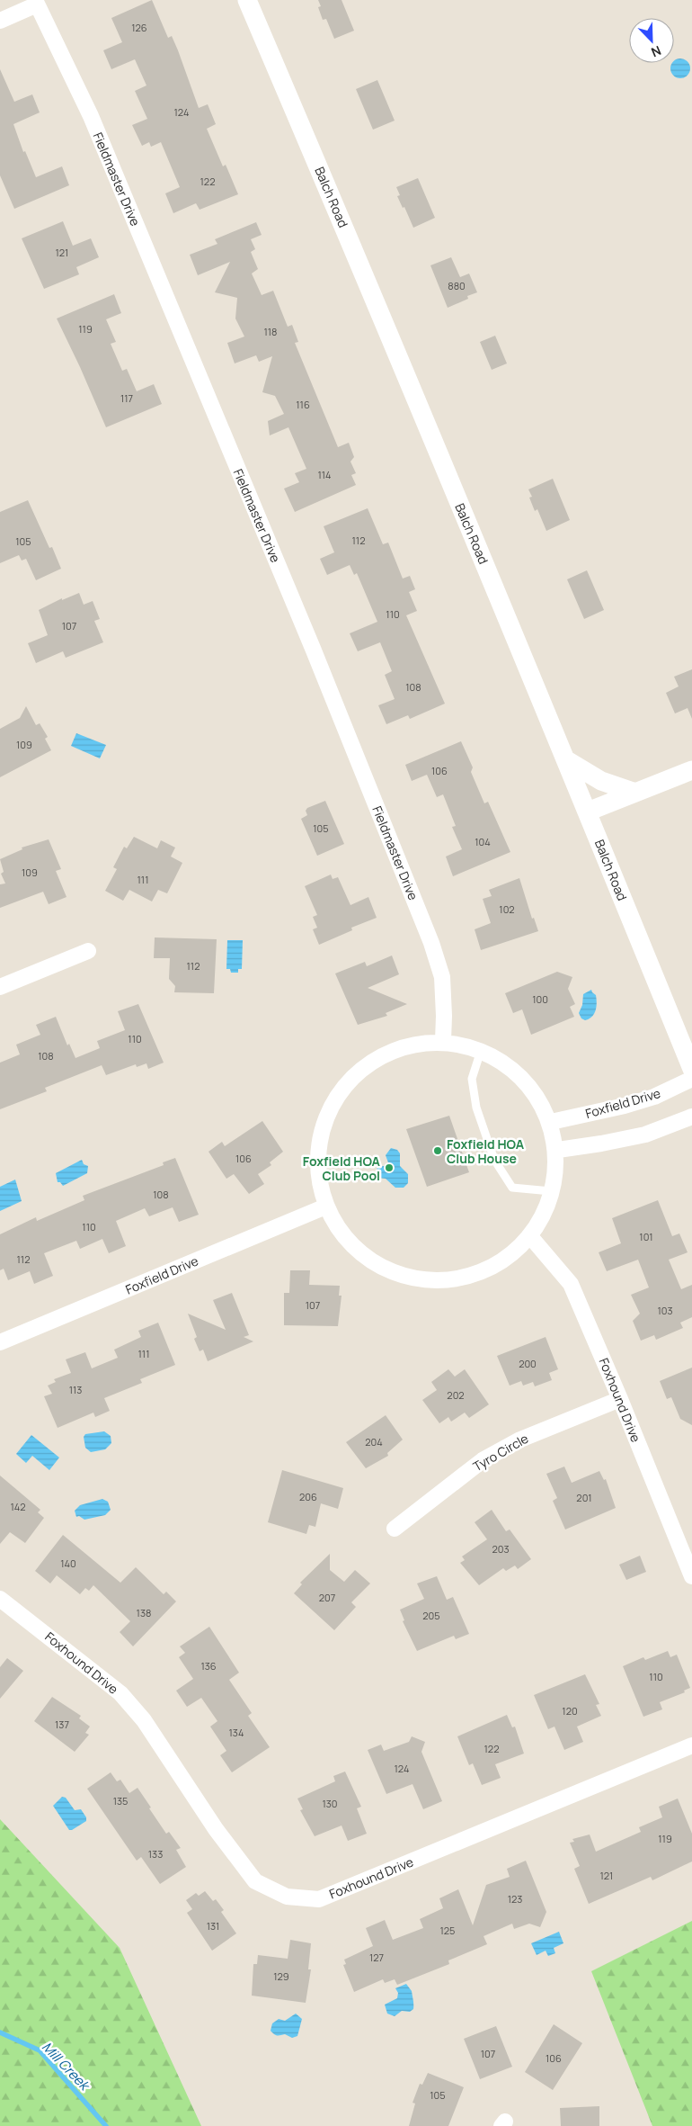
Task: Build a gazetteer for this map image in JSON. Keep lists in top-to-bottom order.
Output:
{
  "streets": {
    "street": [
      "Fieldmaster Drive",
      "Balch Road",
      "Foxfield Drive",
      "Foxhound Drive",
      "Tyro Circle"
    ]
  },
  "crossings": [
    ["Foxhound Drive", "Tyro Circle"]
  ],
  "water": ["Mill Creek"],
  "places": ["Foxfield HOA Club House", "Foxfield HOA Club Pool"],
  "house_numbers": [
    "126",
    "124",
    "122",
    "121",
    "880",
    "119",
    "118",
    "117",
    "116",
    "114",
    "112",
    "105",
    "110",
    "107",
    "108",
    "109",
    "106",
    "105",
    "104",
    "109",
    "111",
    "102",
    "112",
    "100",
    "110",
    "108",
    "106",
    "108",
    "110",
    "101",
    "112",
    "107",
    "103",
    "111",
    "200",
    "113",
    "202",
    "204",
    "206",
    "201",
    "142",
    "203",
    "140",
    "207",
    "138",
    "205",
    "136",
    "110",
    "120",
    "137",
    "134",
    "122",
    "124",
    "135",
    "130",
    "119",
    "133",
    "121",
    "123",
    "131",
    "125",
    "127",
    "129",
    "107",
    "106",
    "105"
  ],
  "north": "bottom right"
}
